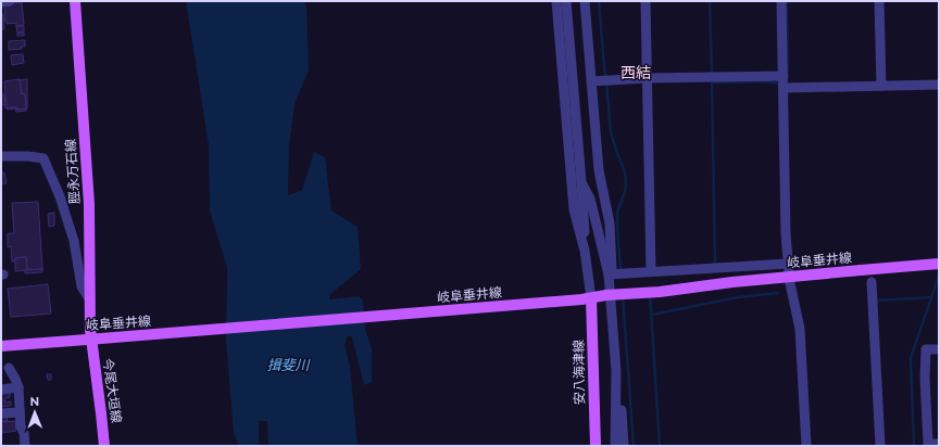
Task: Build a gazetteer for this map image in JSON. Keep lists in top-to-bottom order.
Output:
{
  "streets": {
    "main road": [
      "脛永万石線",
      "岐阜垂井線",
      "安八海津線",
      "今尾大垣線"
    ]
  },
  "crossings": [
    ["脛永万石線", "岐阜垂井線"],
    ["脛永万石線", "今尾大垣線"],
    ["岐阜垂井線", "安八海津線"],
    ["岐阜垂井線", "今尾大垣線"]
  ],
  "districts": ["西結"],
  "water": ["揖斐川"],
  "north": "top"
}
